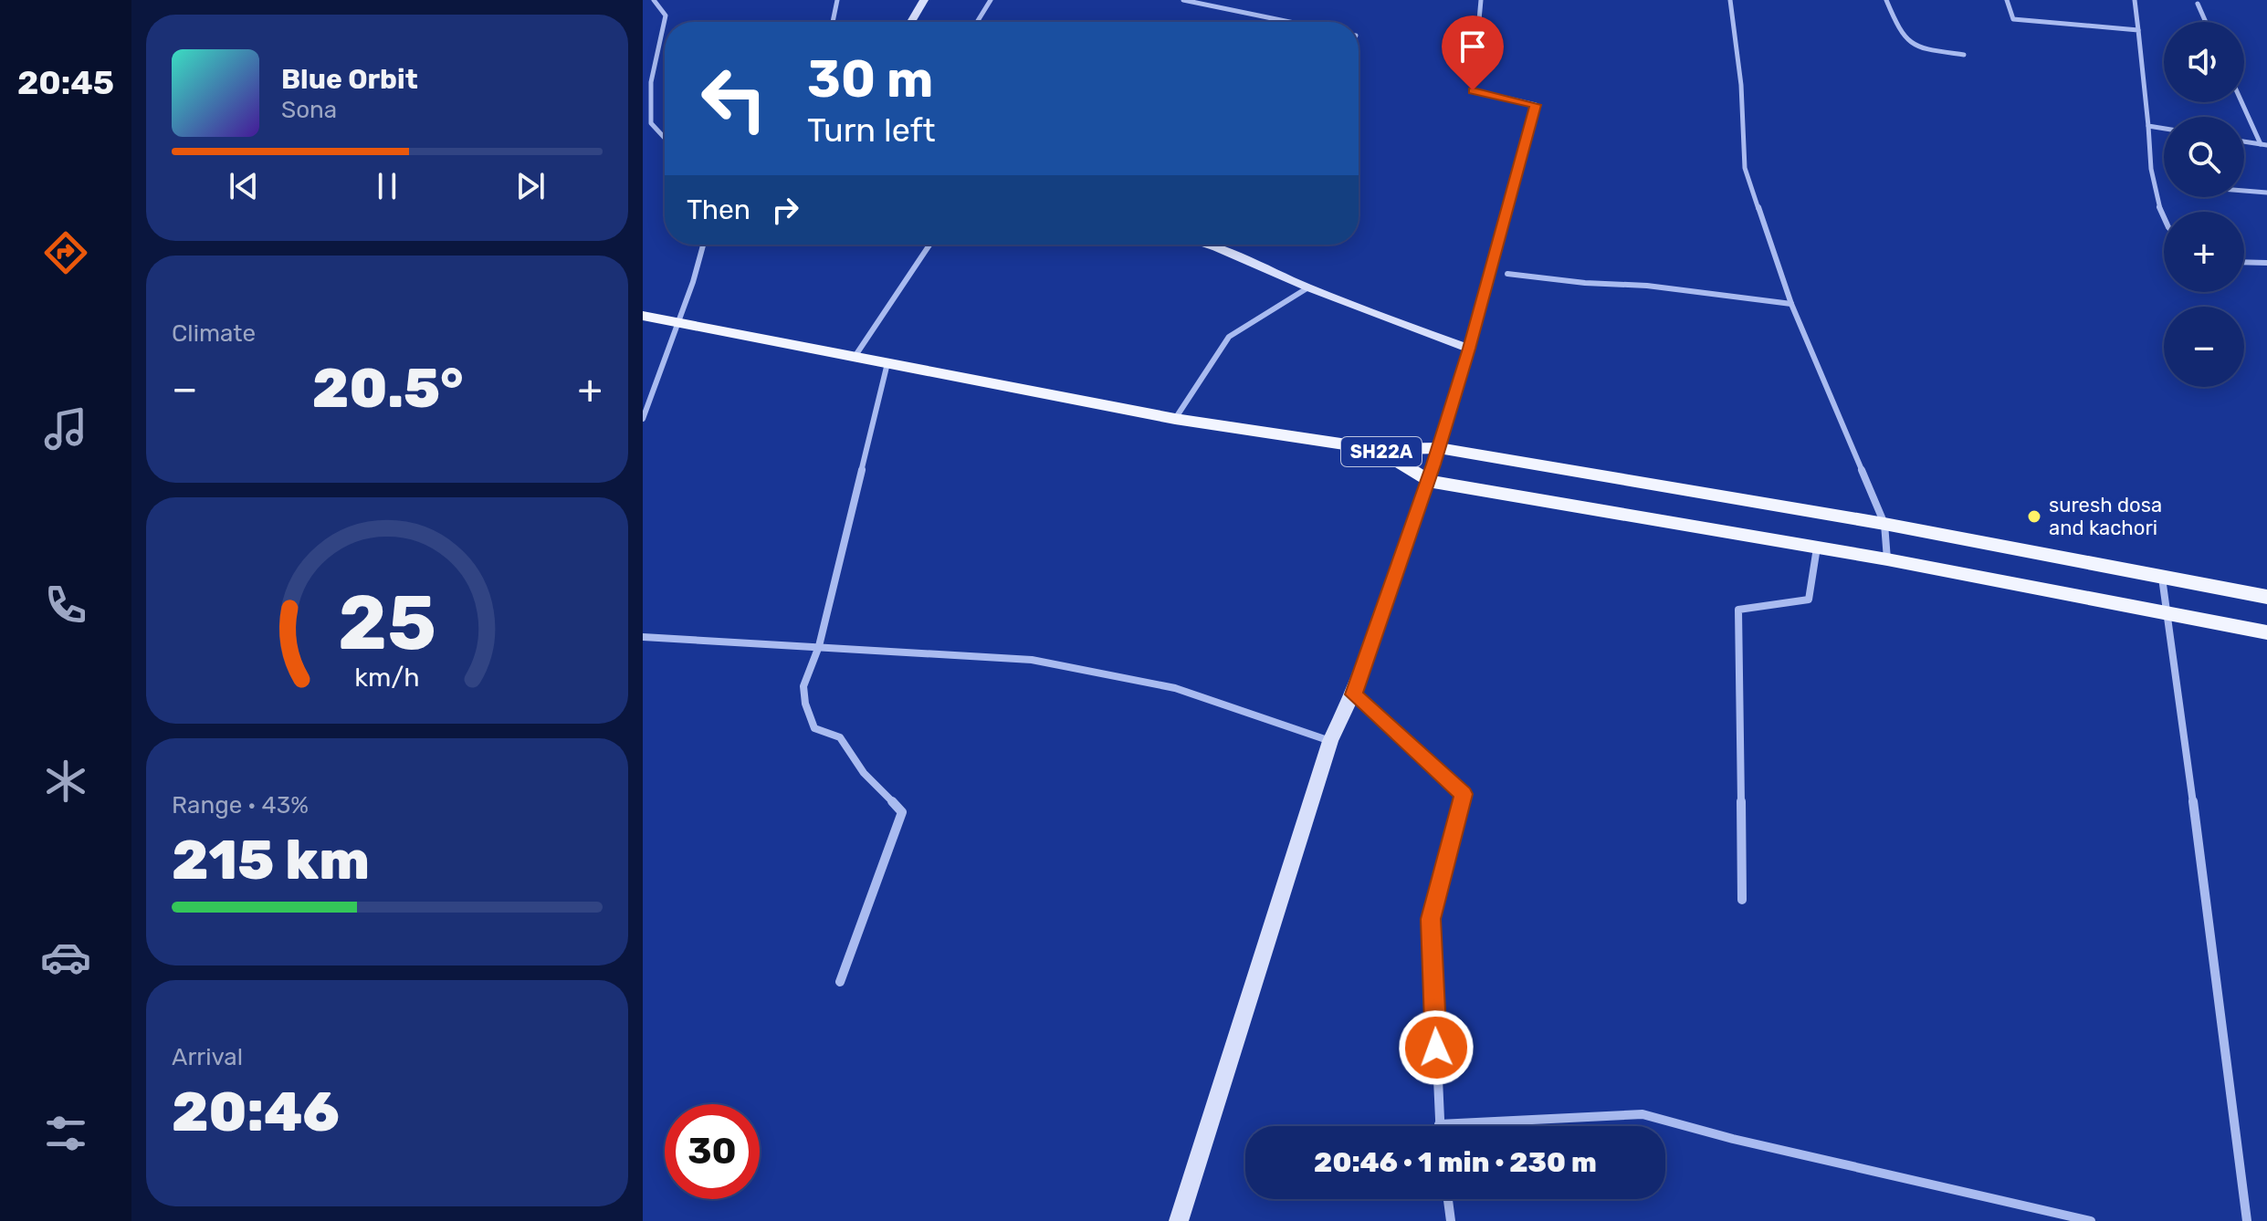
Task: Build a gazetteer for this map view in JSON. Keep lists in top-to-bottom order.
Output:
{
  "streets": {
    "main road": ["SH22A"]
  },
  "places": ["suresh dosa and kachori"],
  "page": {
    "tabs": "20:45",
    "map_buttons": ["+", "−"],
    "turn": ["30 m", "Turn left"],
    "song": ["Blue Orbit", "Sona"],
    "then": "Then",
    "tile": [
      "Climate",
      ["Range · 43%", "215 km"],
      ["Arrival", "20:46"]
    ],
    "heat": ["−", "20.5°", "+"],
    "limit": "30",
    "trip": "20:46 · 1 min · 230 m",
    "gauge": ["25", "km/h"]
  }
}
